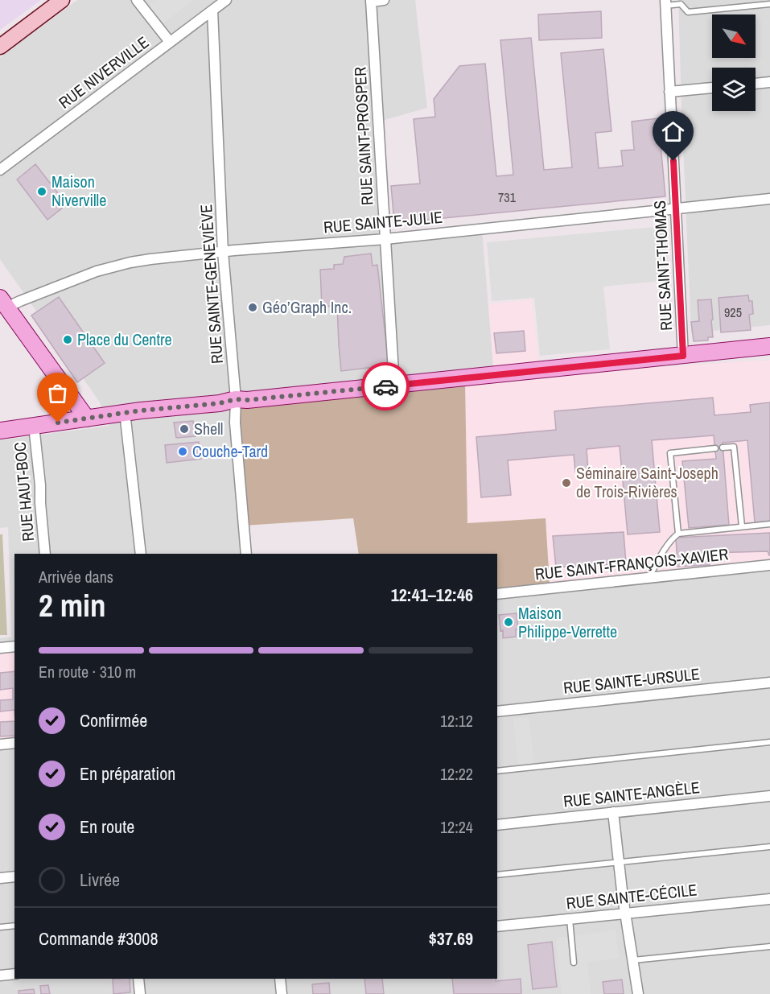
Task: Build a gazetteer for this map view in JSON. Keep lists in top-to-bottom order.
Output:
{
  "streets": {
    "street": [
      "RUE NIVERVILLE",
      "RUE SAINT-PROSPER",
      "RUE SAINTE-JULIE",
      "RUE SAINT-THOMAS",
      "RUE SAINTE-GENEVIÈVE",
      "RUE HAUT-BOC",
      "RUE SAINT-FRANÇOIS-XAVIER",
      "RUE SAINTE-URSULE",
      "RUE SAINTE-ANGÈLE",
      "RUE SAINTE-CÉCILE"
    ]
  },
  "crossings": [
    ["RUE NIVERVILLE", "RUE SAINTE-GENEVIÈVE"],
    ["RUE SAINT-PROSPER", "RUE SAINTE-JULIE"],
    ["RUE SAINTE-JULIE", "RUE SAINT-THOMAS"],
    ["RUE SAINTE-JULIE", "RUE SAINTE-GENEVIÈVE"]
  ],
  "places": [
    "Maison Niverville",
    "Géo’Graph Inc.",
    "Place du Centre",
    "Shell",
    "Couche-Tard",
    "Séminaire Saint-Joseph de Trois‑Rivières",
    "Maison Philippe-Verrette"
  ],
  "house_numbers": ["731", "925"],
  "north": "bottom right",
  "page": {
    "heading": ["2 min", "Arrivée dans", "12:41–12:46"],
    "panel": ["Commande #3008", "$37.69"],
    "bar": "En route · 310 m",
    "list": [
      ["Confirmée", "12:12"],
      ["En préparation", "12:22"],
      ["En route", "12:24"],
      "Livrée"
    ]
  }
}
